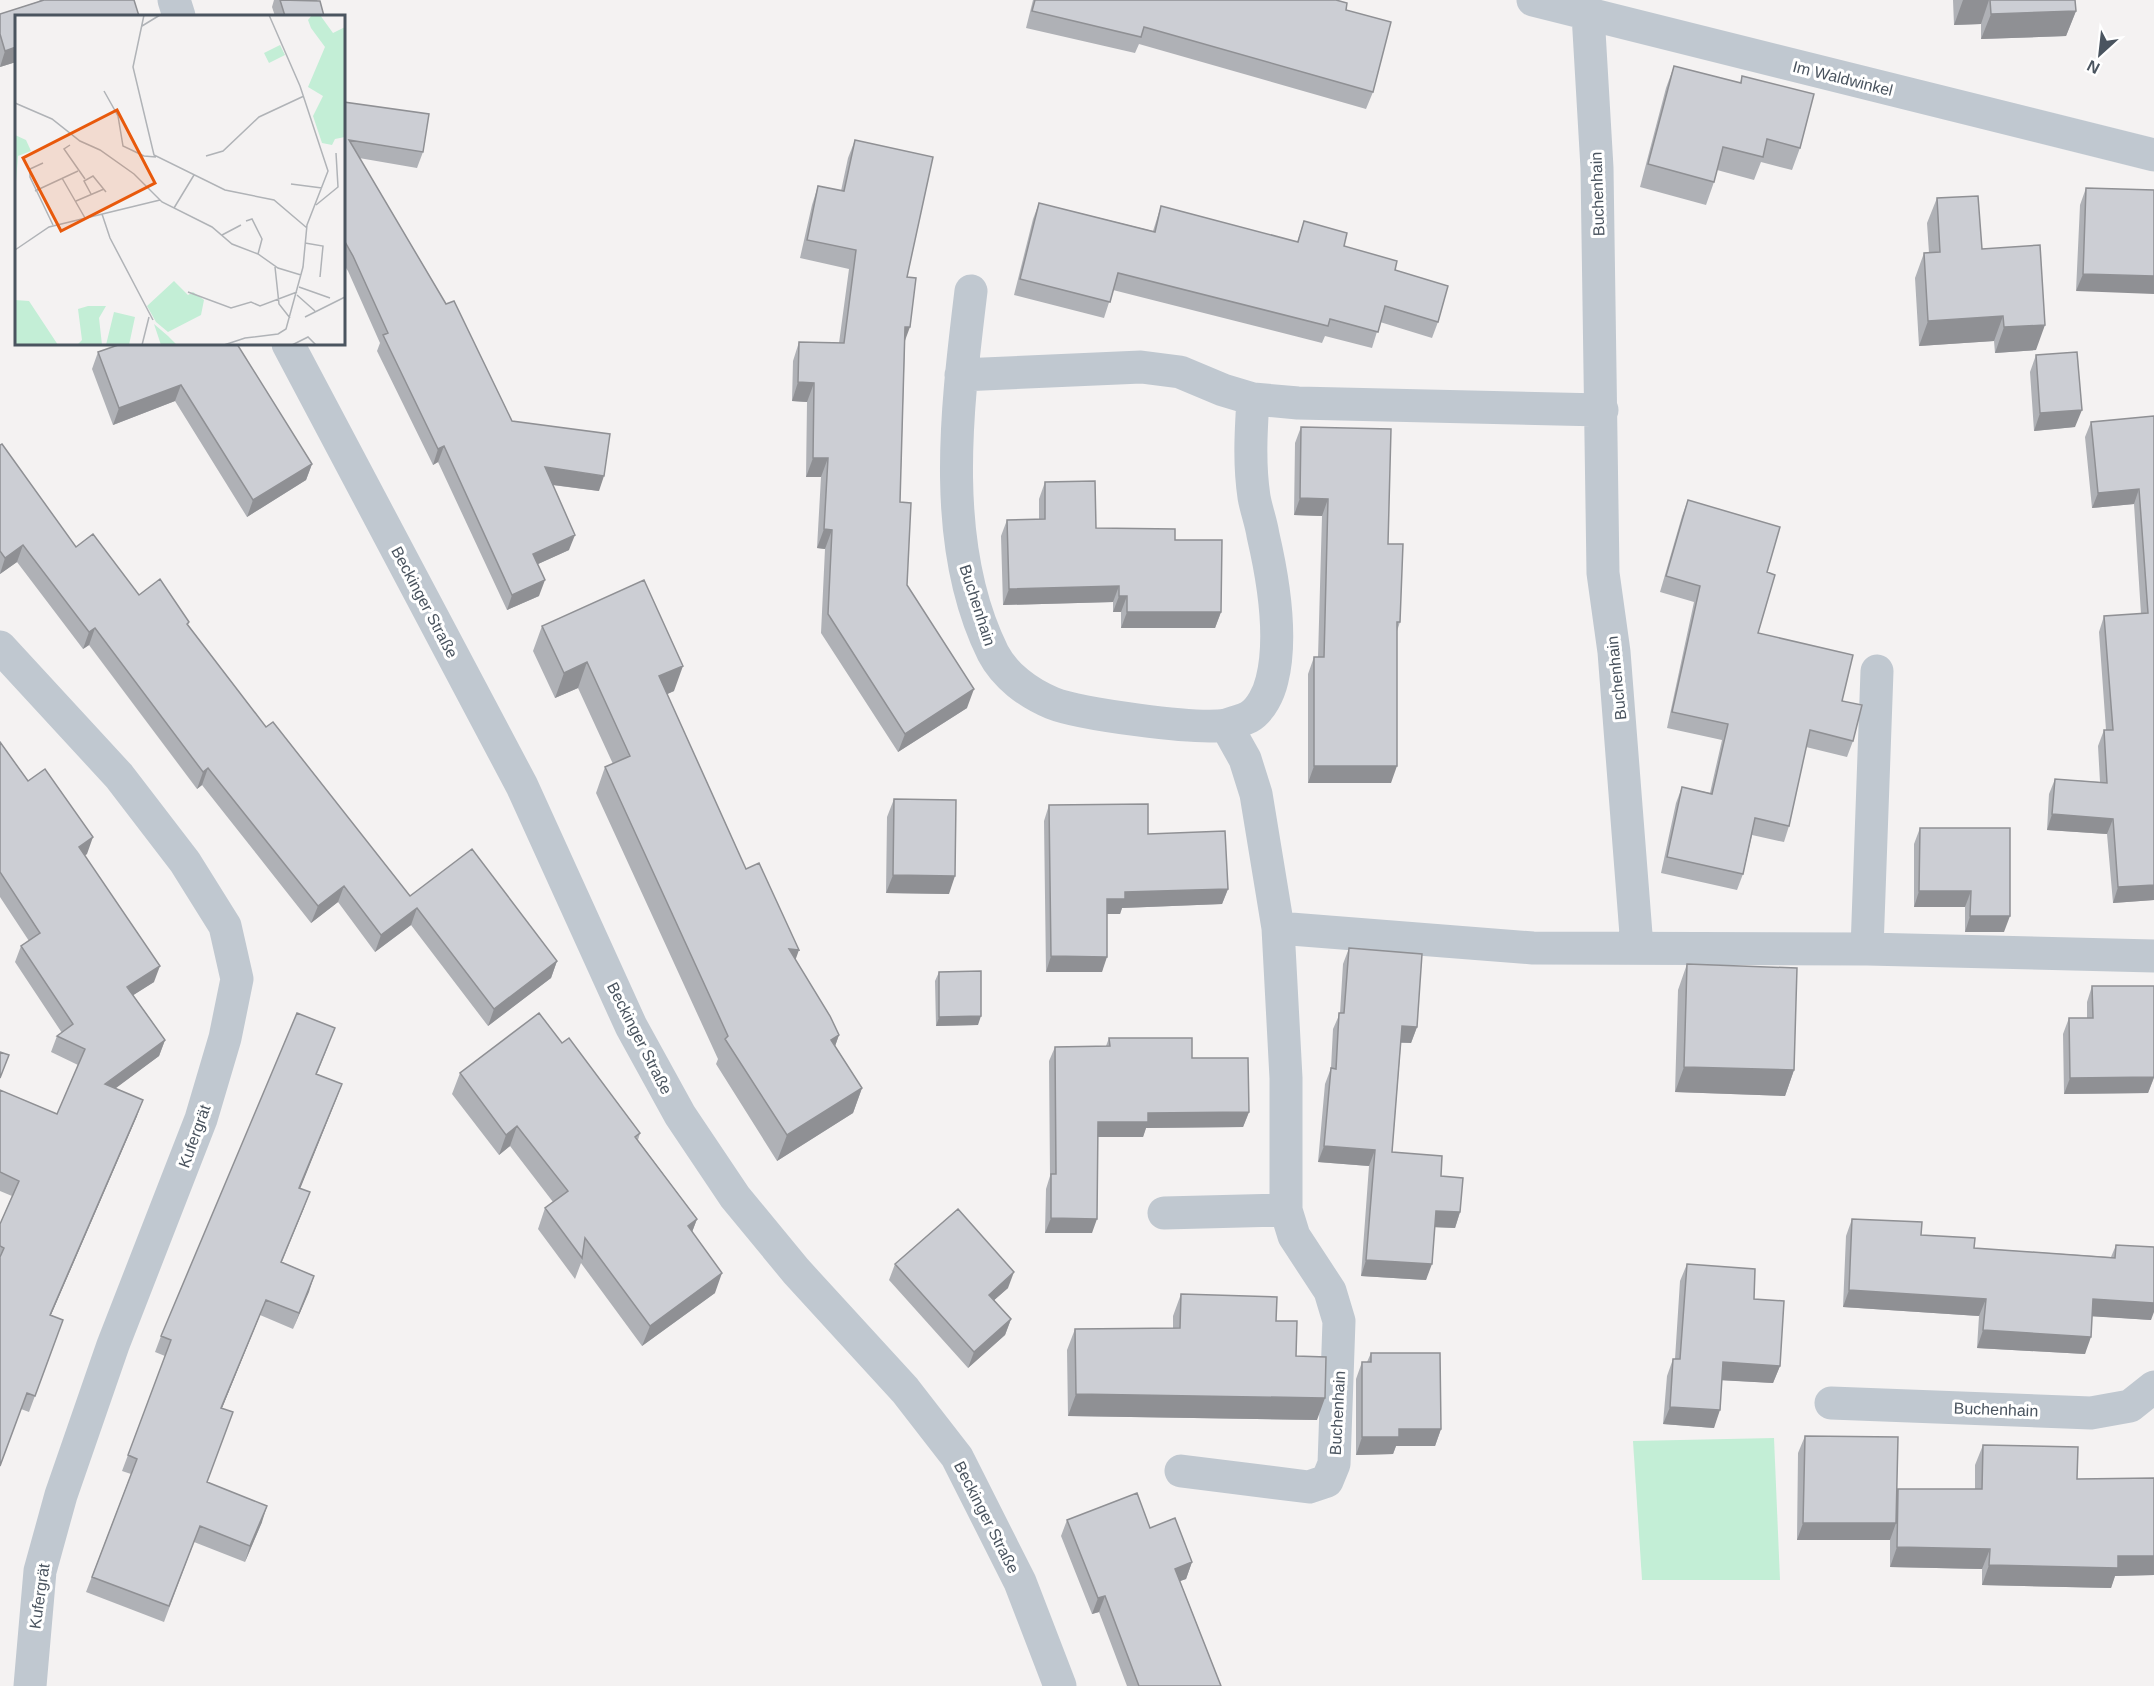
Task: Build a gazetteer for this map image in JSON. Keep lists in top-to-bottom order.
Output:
{
  "streets": {
    "street": [
      "Im Waldwinkel",
      "Buchenhain",
      "Beckinger Straße",
      "Kufergrät"
    ]
  },
  "crossings": [
    ["Im Waldwinkel", "Buchenhain"]
  ],
  "north": "bottom left"
}
